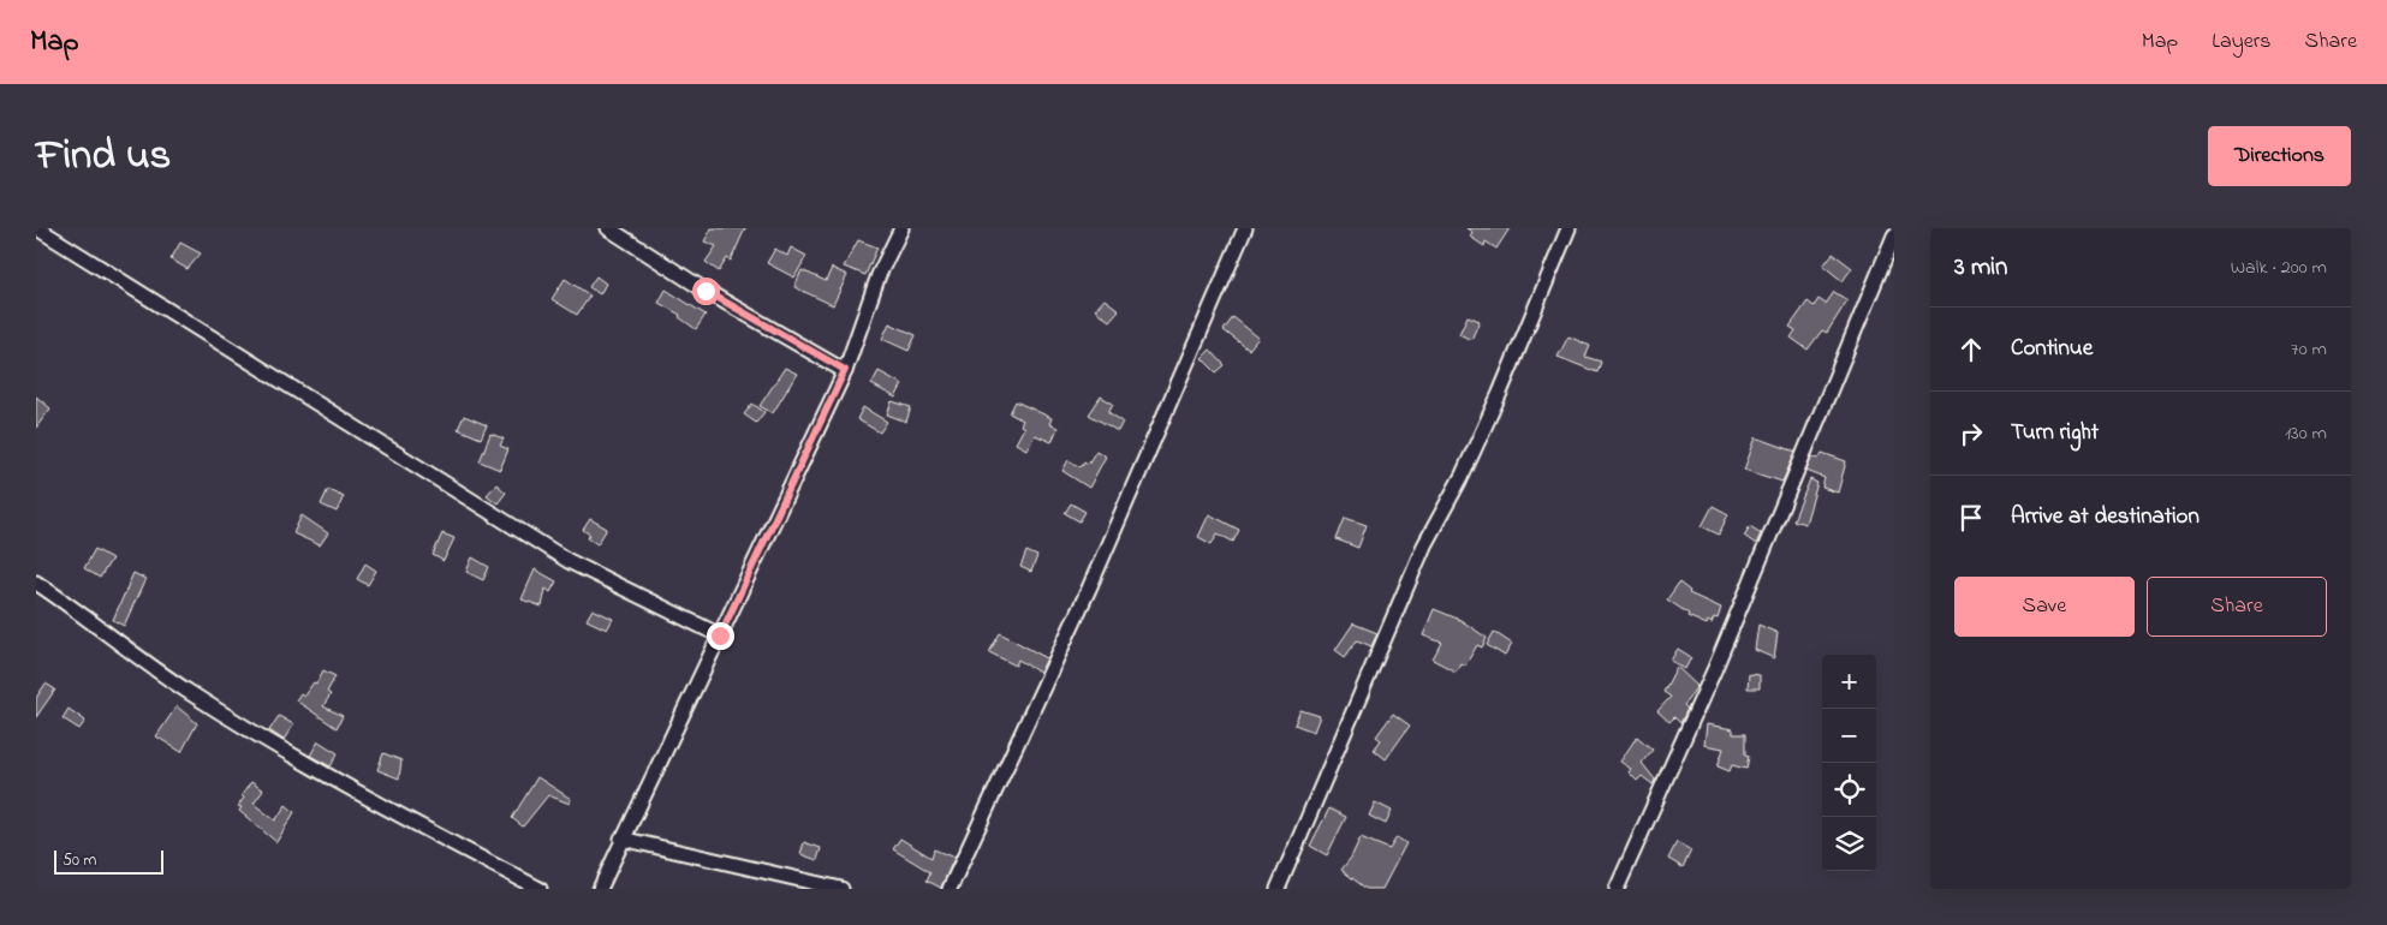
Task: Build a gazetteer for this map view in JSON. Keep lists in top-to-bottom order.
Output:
{
  "scale_bar": "50 m",
  "page": {
    "header": "Map",
    "nav": ["Map", "Layers", "Share"],
    "title": "Find us",
    "buttons": [
      "Directions",
      ["Save", "Share"]
    ],
    "heading": ["3 min", "Walk · 200 m"],
    "list": [
      ["Continue", "70 m"],
      ["Turn right", "130 m"],
      "Arrive at destination"
    ],
    "map_buttons": ["+", "−"],
    "scale": "50 m"
  }
}
